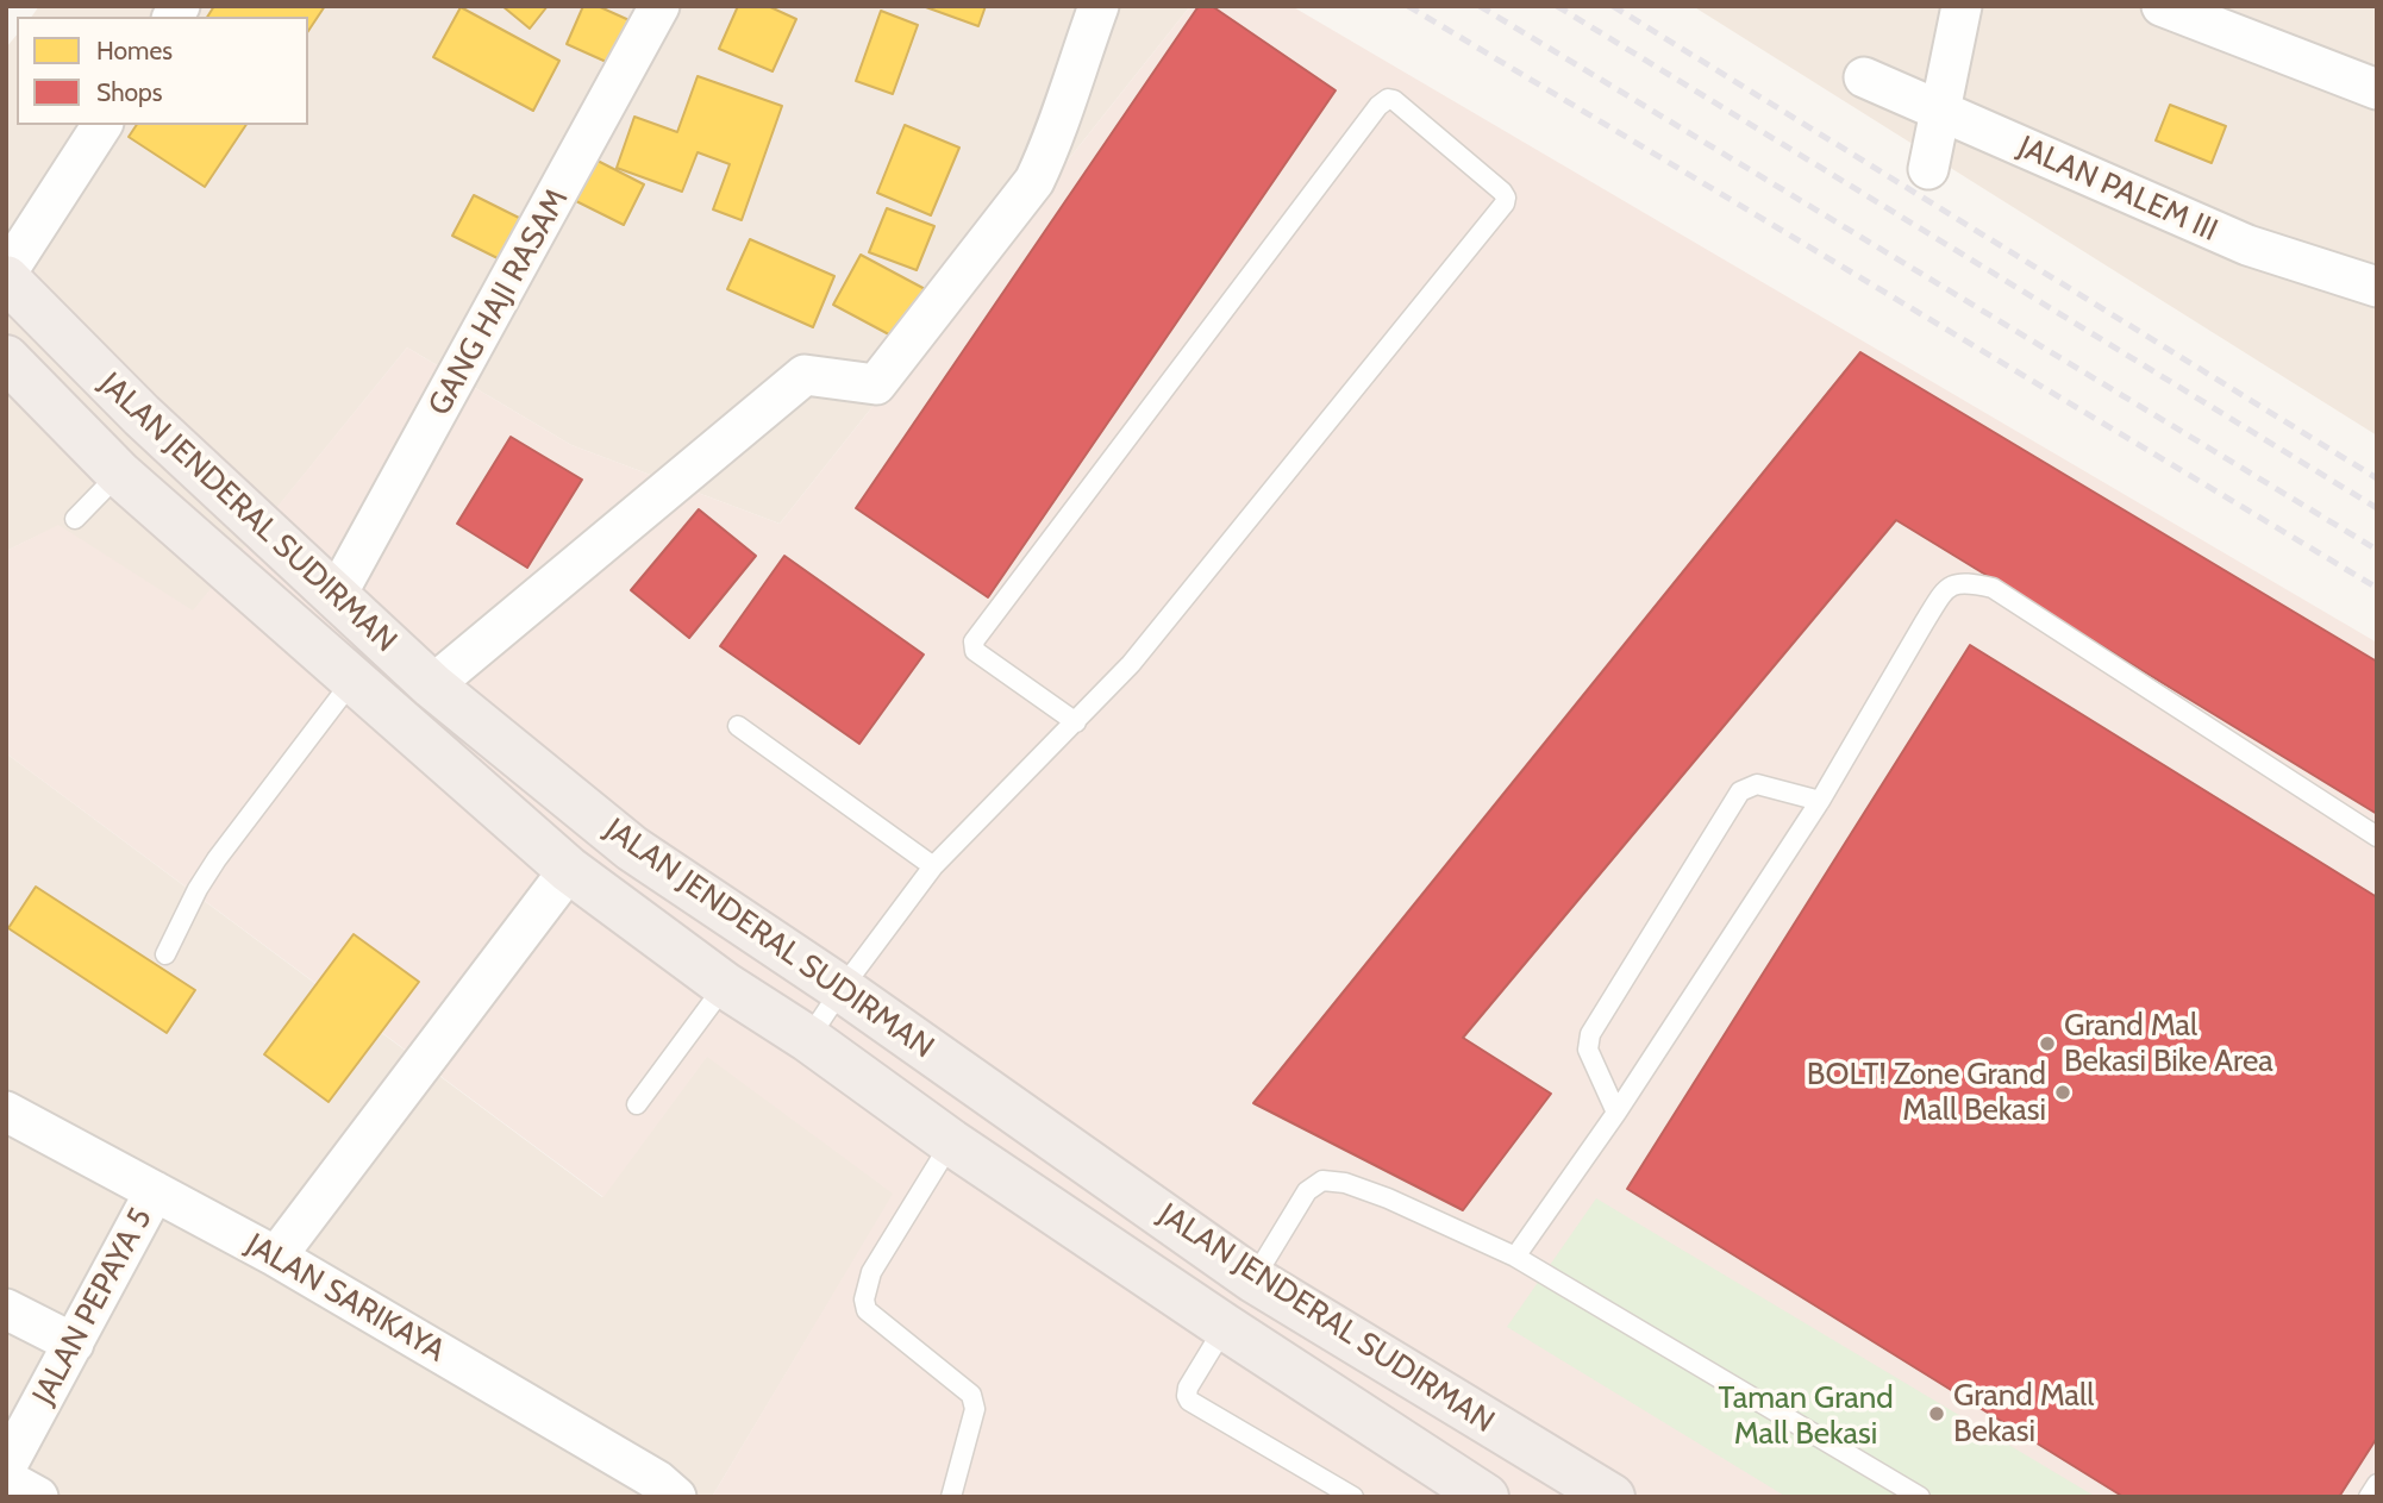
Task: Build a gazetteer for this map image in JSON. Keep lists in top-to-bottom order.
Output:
{
  "streets": {
    "highway": ["JALAN JENDERAL SUDIRMAN"],
    "street": [
      "JALAN PALEM III",
      "GANG HAJI RASAM",
      "JALAN SARIKAYA",
      "JALAN PEPAYA 5"
    ]
  },
  "crossings": [
    ["GANG HAJI RASAM", "JALAN JENDERAL SUDIRMAN"],
    ["JALAN SARIKAYA", "JALAN PEPAYA 5"]
  ],
  "parks": ["Taman Grand Mall Bekasi"],
  "places": ["Grand Mal Bekasi Bike Area", "BOLT! Zone Grand Mall Bekasi", "Grand Mall Bekasi"],
  "legend": ["Homes", "Shops"]
}
